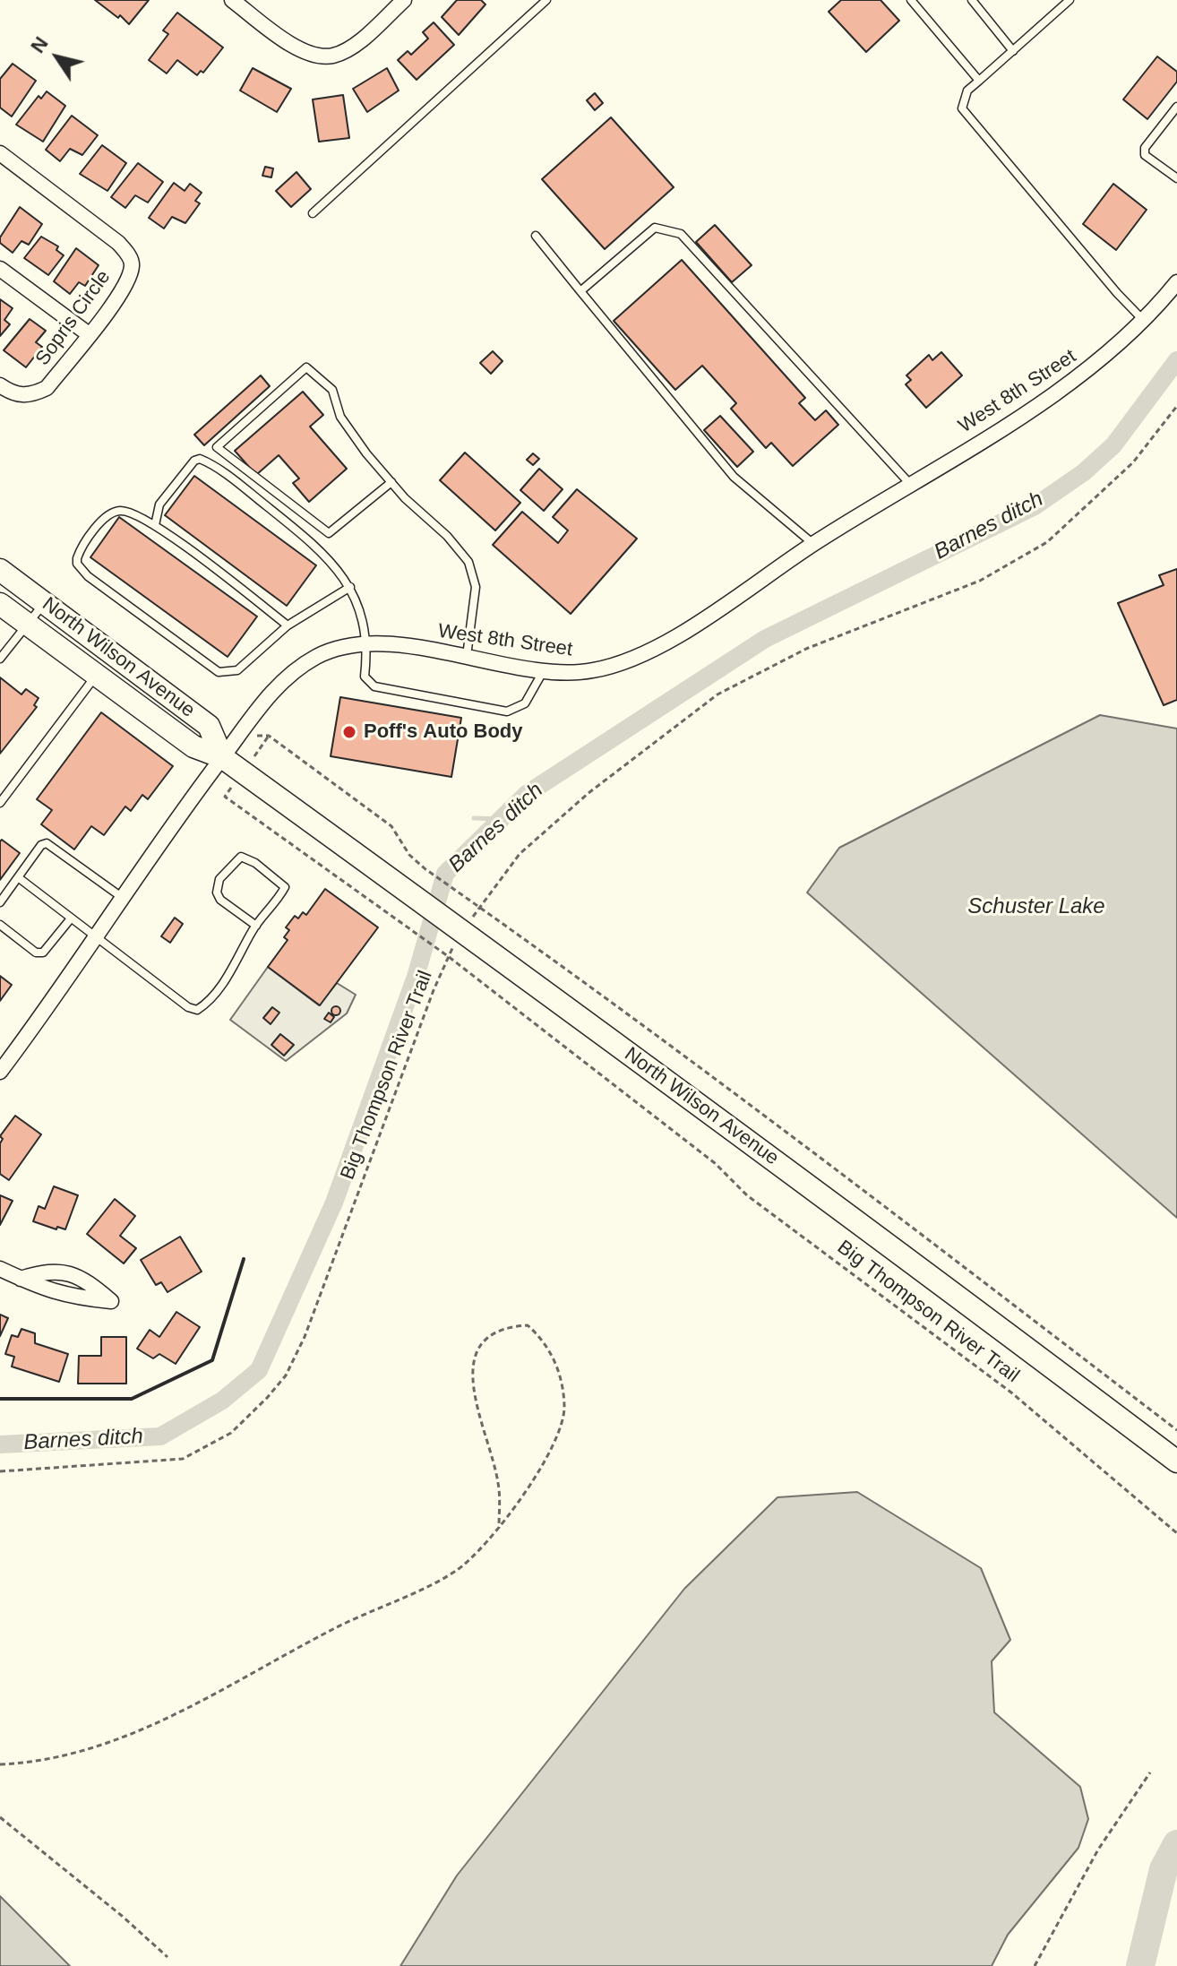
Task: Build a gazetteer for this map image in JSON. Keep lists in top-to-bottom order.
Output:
{
  "streets": {
    "main road": ["North Wilson Avenue"],
    "street": ["Sopris Circle", "West 8th Street"],
    "path": ["Big Thompson River Trail"]
  },
  "crossings": [
    ["West 8th Street", "North Wilson Avenue"]
  ],
  "water": ["Barnes ditch", "Schuster Lake"],
  "places": ["Poff's Auto Body"],
  "north": "top left"
}
